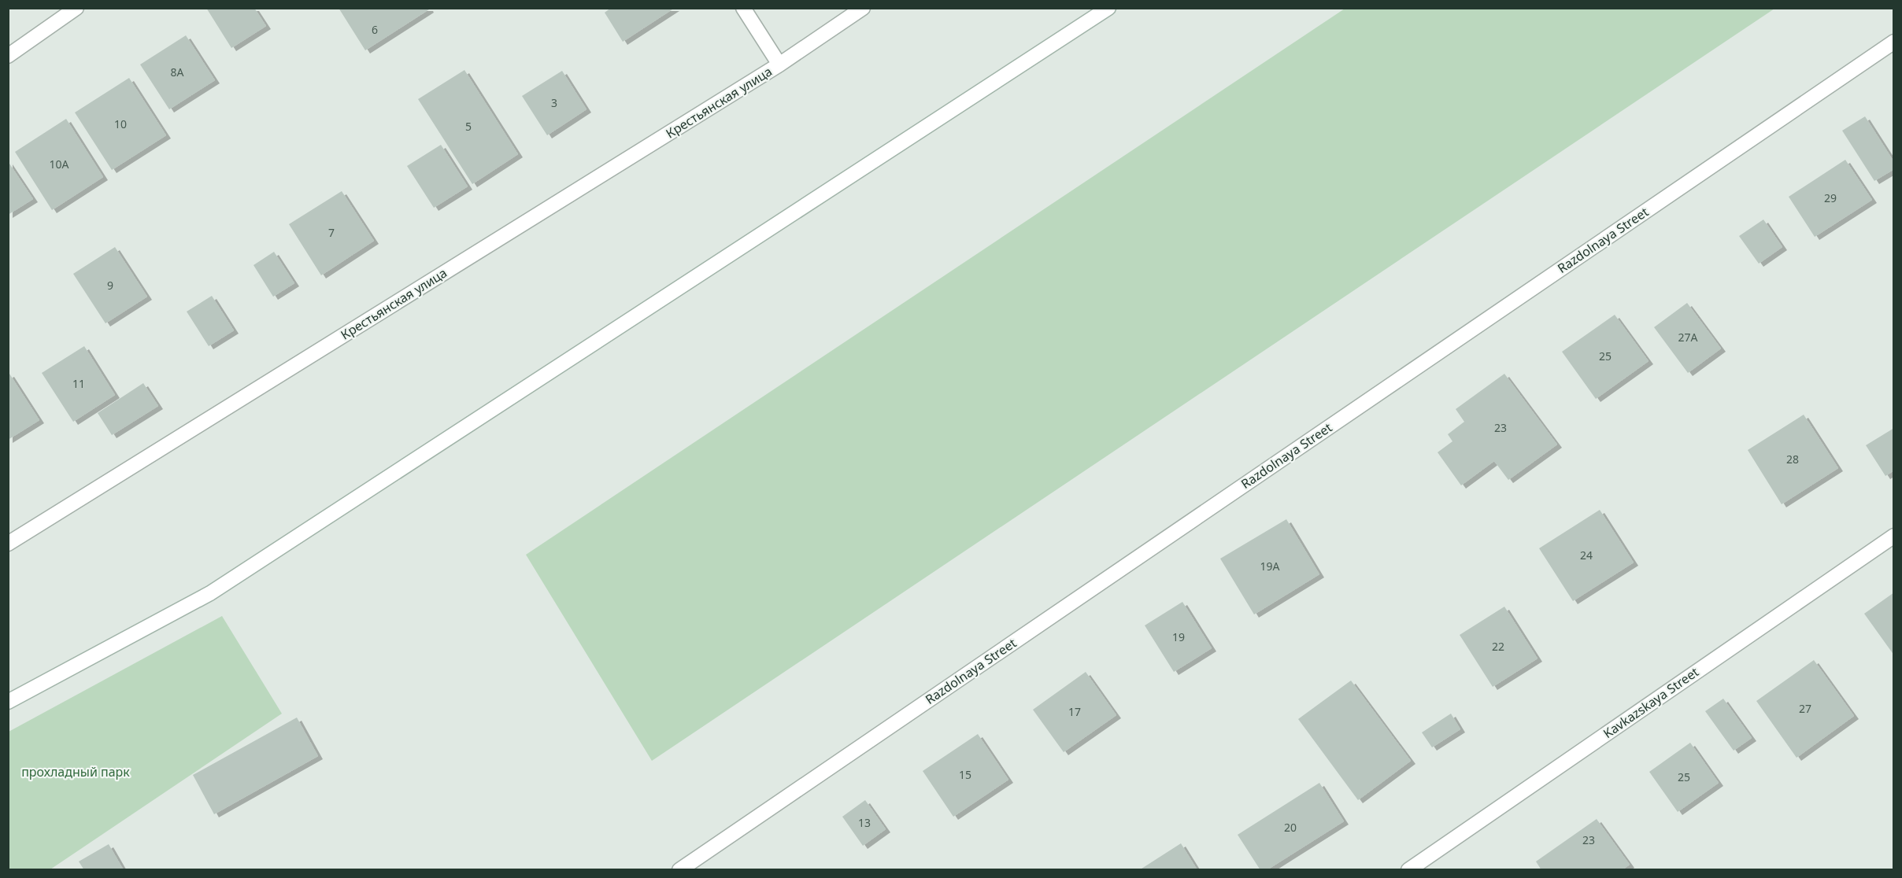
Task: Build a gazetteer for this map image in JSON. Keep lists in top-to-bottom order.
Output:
{
  "streets": {
    "street": ["Крестьянская улица", "Razdolnaya Street", "Kavkazskaya Street"]
  },
  "parks": ["прохладный парк"],
  "house_numbers": [
    "6",
    "8А",
    "3",
    "10",
    "5",
    "10А",
    "29",
    "7",
    "9",
    "27А",
    "25",
    "11",
    "23",
    "28",
    "24",
    "19А",
    "19",
    "22",
    "27",
    "17",
    "15",
    "25",
    "13",
    "20",
    "23"
  ]
}
